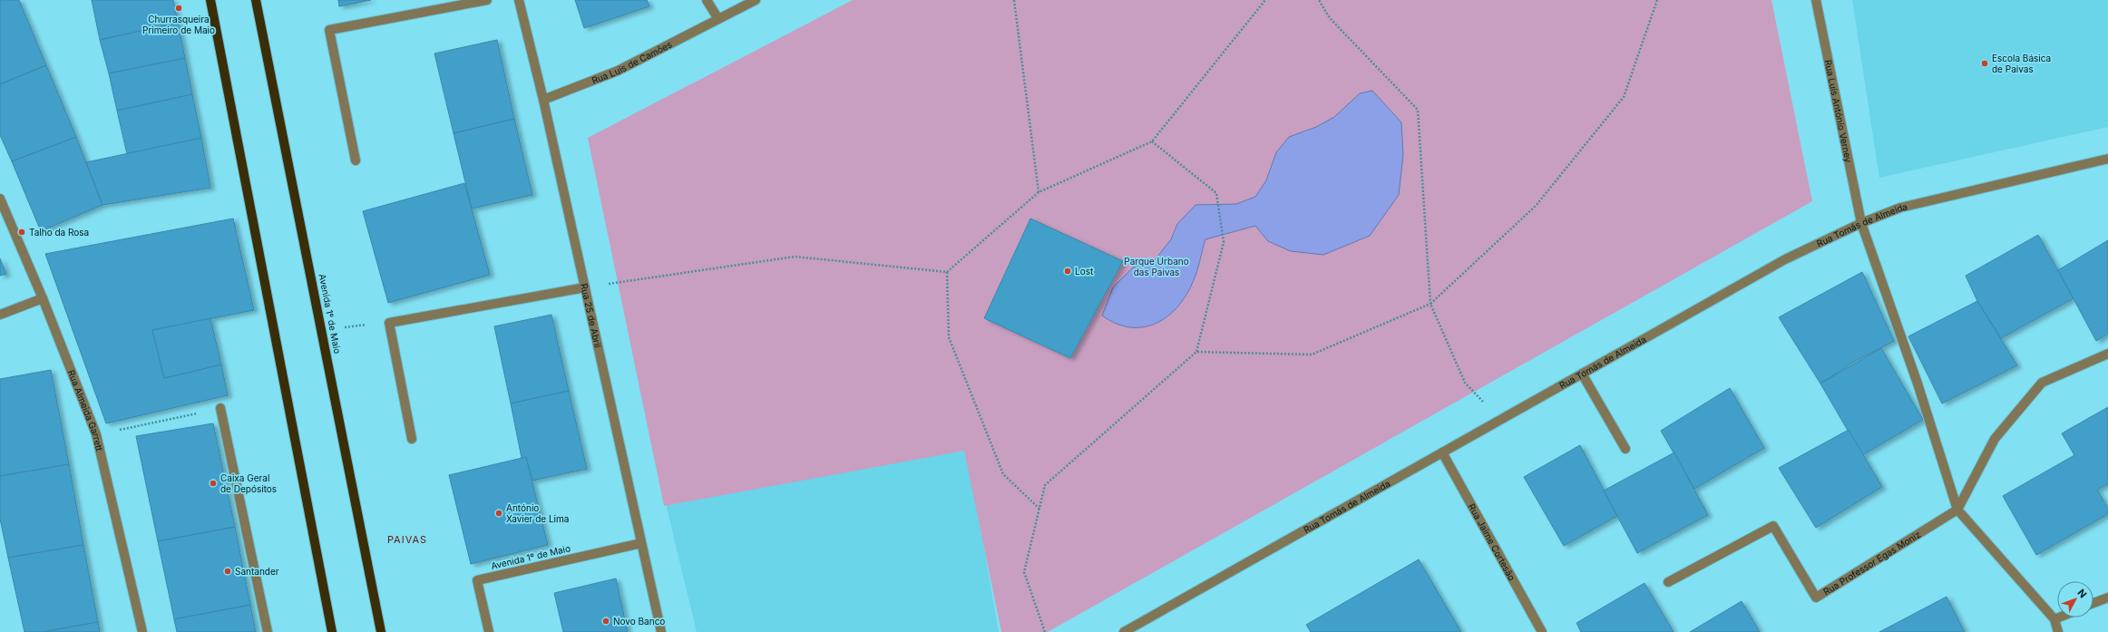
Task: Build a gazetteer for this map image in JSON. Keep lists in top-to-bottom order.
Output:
{
  "streets": {
    "main road": ["Avenida 1º de Maio"],
    "street": [
      "Rua Luis de Camões",
      "Rua Luís António Verney",
      "Rua Tomás de Almeida",
      "Rua 25 de Abril",
      "Rua Almeida Garrett",
      "Rua Jaime Cortesão",
      "Rua Professor Egas Moniz"
    ]
  },
  "crossings": [
    ["Rua Luis de Camões", "Rua 25 de Abril"],
    ["Rua Luís António Verney", "Rua Tomás de Almeida"],
    ["Rua Luís António Verney", "Rua Professor Egas Moniz"],
    ["Rua Tomás de Almeida", "Rua Jaime Cortesão"],
    ["Avenida 1º de Maio", "Rua 25 de Abril"]
  ],
  "districts": ["PAIVAS"],
  "parks": ["Parque Urbano das Paivas"],
  "places": [
    "Churrasqueira Primeiro de Maio",
    "Escola Básica de Paivas",
    "Talho da Rosa",
    "Lost",
    "Caixa Geral de Depósitos",
    "António Xavier de Lima",
    "Santander",
    "Novo Banco"
  ],
  "north": "top right"
}
